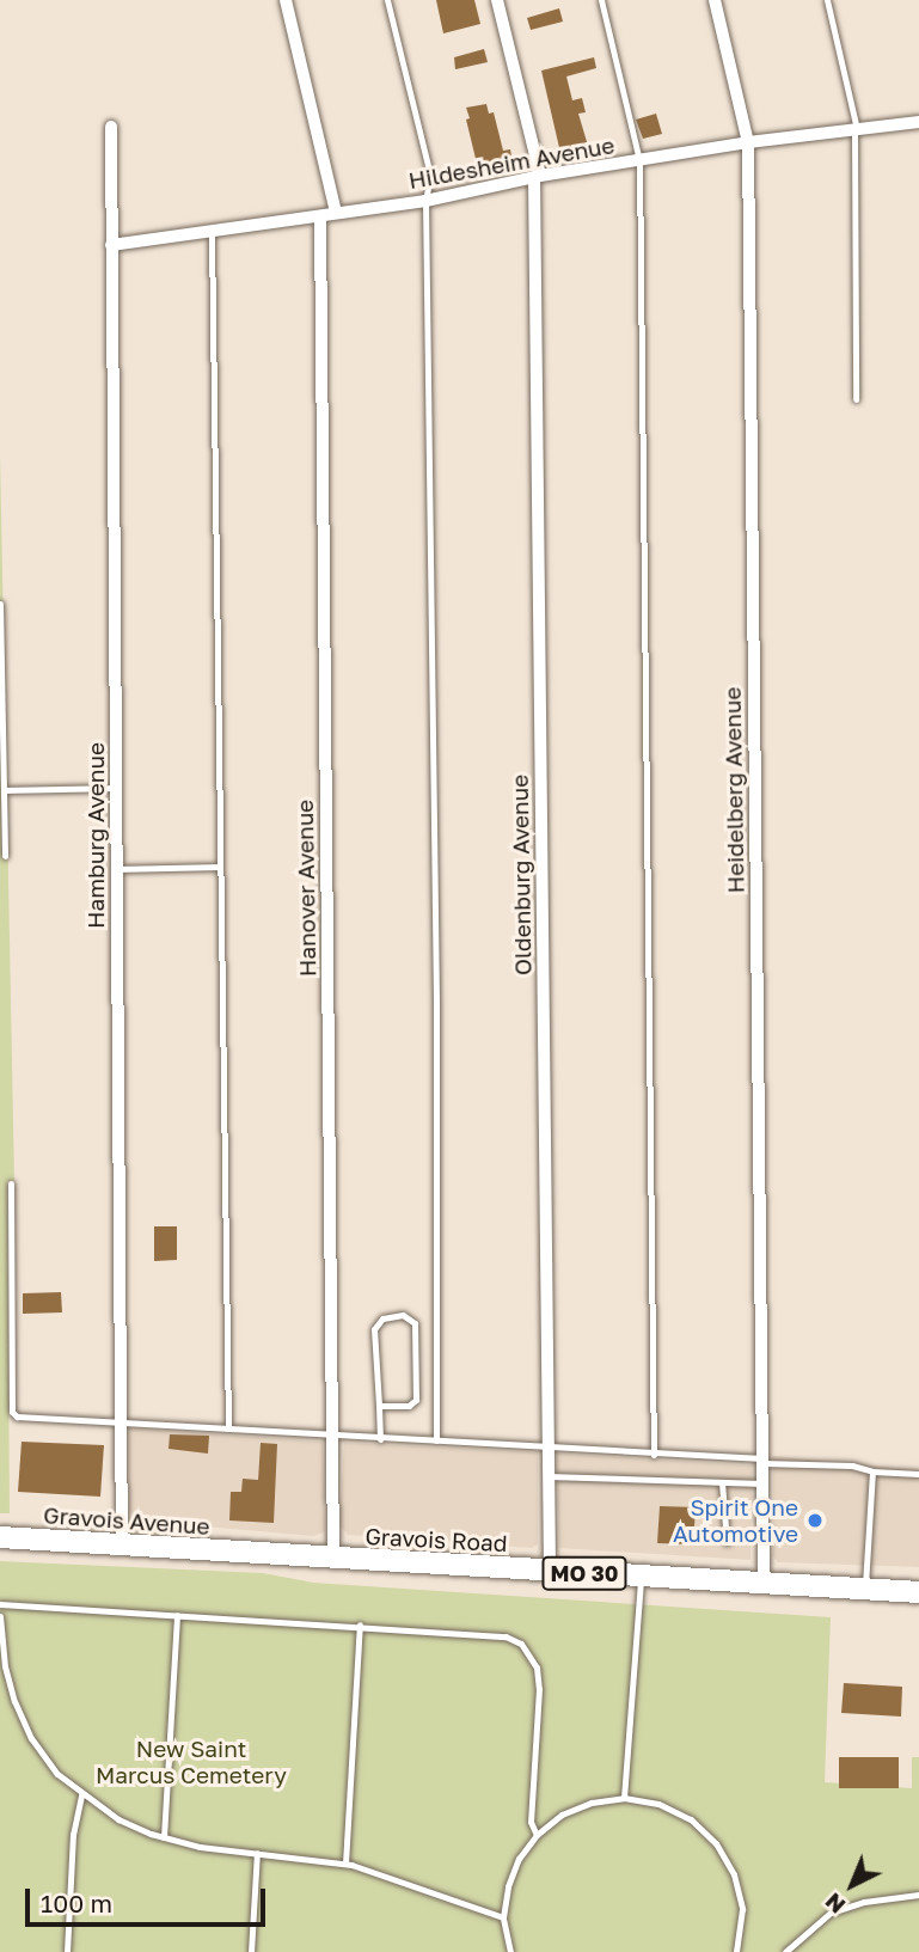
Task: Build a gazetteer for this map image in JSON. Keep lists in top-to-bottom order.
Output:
{
  "streets": {
    "main road": ["Gravois Avenue", "Gravois Road", "MO 30"],
    "street": [
      "Hildesheim Avenue",
      "Heidelberg Avenue",
      "Hamburg Avenue",
      "Oldenburg Avenue",
      "Hanover Avenue"
    ]
  },
  "crossings": [
    ["Hildesheim Avenue", "Heidelberg Avenue"],
    ["Hildesheim Avenue", "Hamburg Avenue"],
    ["Hildesheim Avenue", "Oldenburg Avenue"],
    ["Hildesheim Avenue", "Hanover Avenue"],
    ["Heidelberg Avenue", "Gravois Road"],
    ["Hamburg Avenue", "Gravois Avenue"],
    ["Oldenburg Avenue", "Gravois Road"],
    ["Hanover Avenue", "Gravois Road"],
    ["Gravois Avenue", "Gravois Road"]
  ],
  "parks": ["New Saint Marcus Cemetery"],
  "places": ["Spirit One Automotive"],
  "scale_bar": "100 m",
  "north": "bottom left"
}
